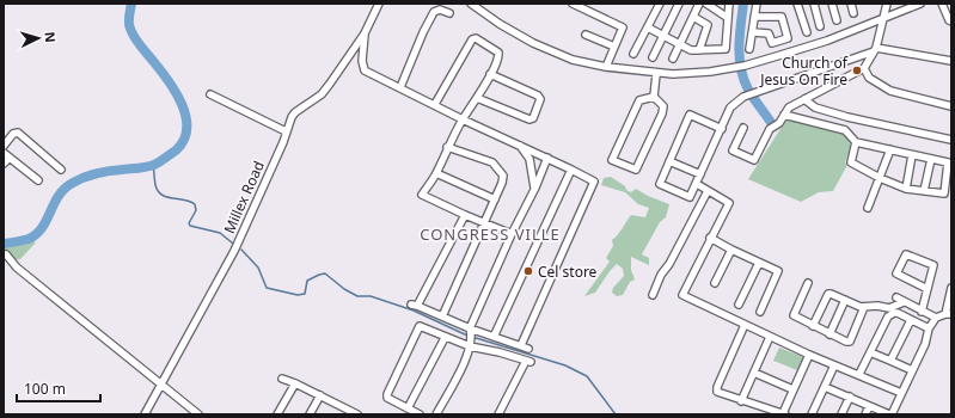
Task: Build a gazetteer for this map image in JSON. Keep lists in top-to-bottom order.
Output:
{
  "streets": {
    "street": ["Millex Road"]
  },
  "districts": ["CONGRESS VILLE"],
  "places": ["Church of Jesus On Fire", "Cel store"],
  "scale_bar": "100 m",
  "north": "right"
}
